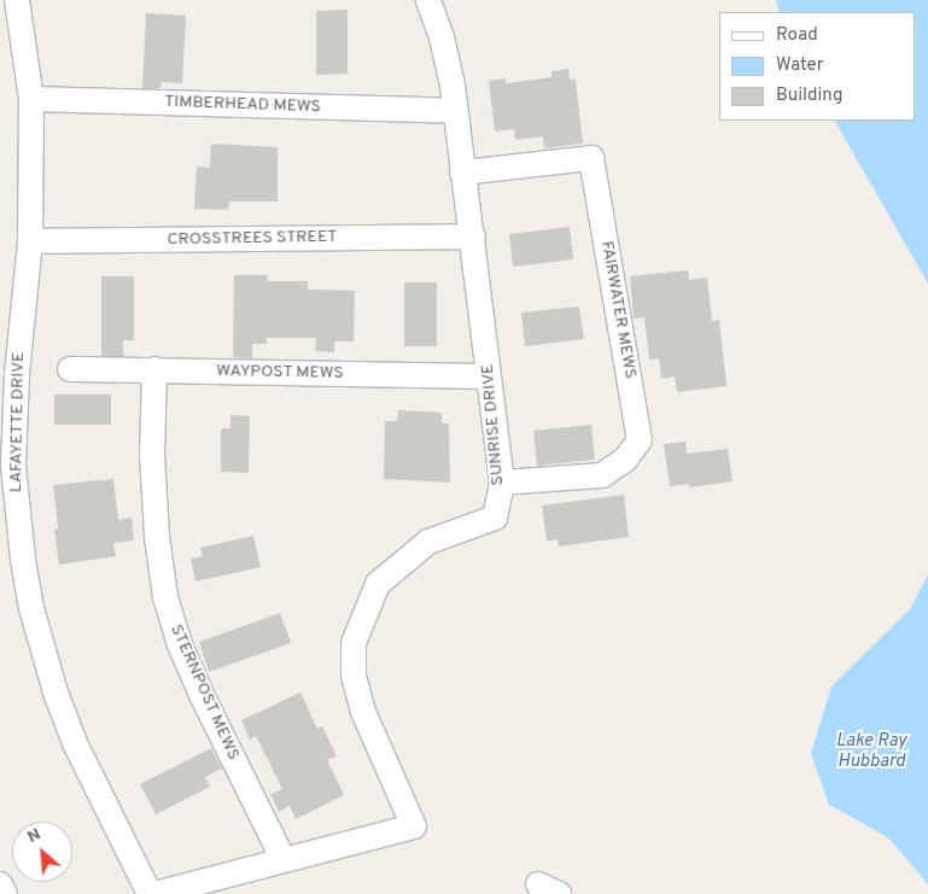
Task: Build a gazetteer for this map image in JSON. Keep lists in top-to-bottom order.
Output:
{
  "streets": {
    "street": [
      "TIMBERHEAD MEWS",
      "CROSSTREES STREET",
      "FAIRWATER MEWS",
      "WAYPOST MEWS",
      "LAFAYETTE DRIVE",
      "SUNRISE DRIVE",
      "STERNPOST MEWS"
    ]
  },
  "crossings": [
    ["TIMBERHEAD MEWS", "LAFAYETTE DRIVE"],
    ["TIMBERHEAD MEWS", "SUNRISE DRIVE"],
    ["CROSSTREES STREET", "LAFAYETTE DRIVE"],
    ["CROSSTREES STREET", "SUNRISE DRIVE"],
    ["FAIRWATER MEWS", "SUNRISE DRIVE"],
    ["WAYPOST MEWS", "SUNRISE DRIVE"],
    ["WAYPOST MEWS", "STERNPOST MEWS"],
    ["SUNRISE DRIVE", "STERNPOST MEWS"]
  ],
  "water": ["Lake Ray Hubbard"],
  "legend": ["Road", "Water", "Building"],
  "north": "top left"
}
